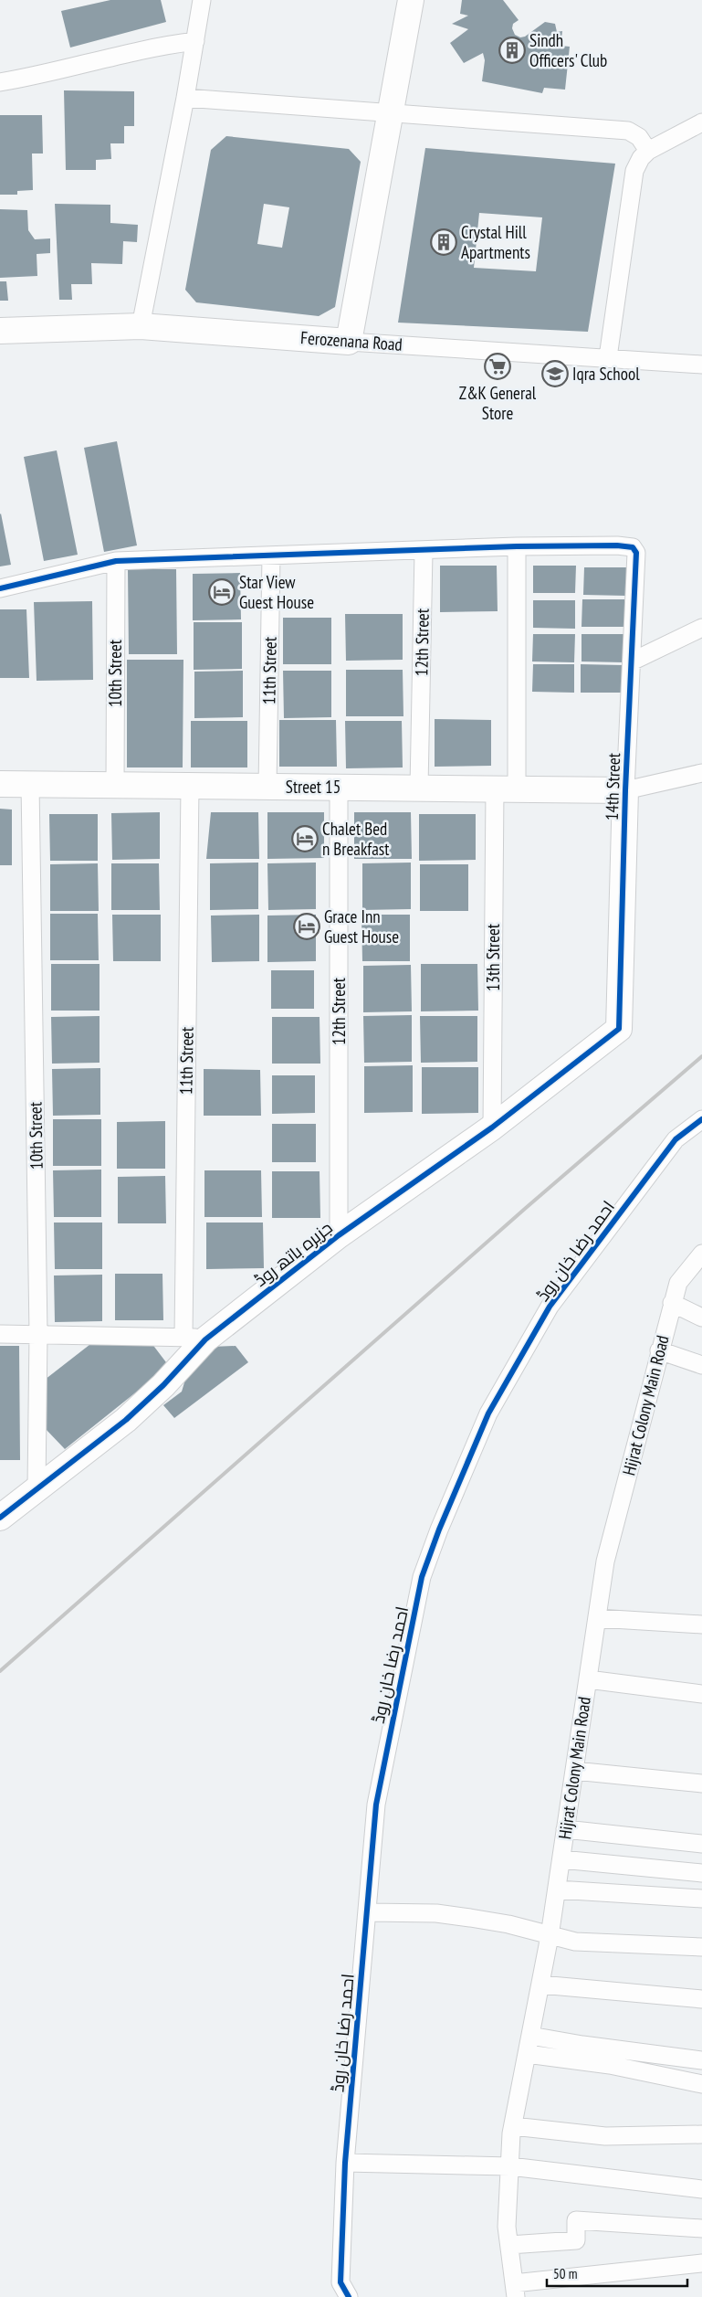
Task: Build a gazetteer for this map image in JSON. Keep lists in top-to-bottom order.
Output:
{
  "streets": {
    "street": [
      "Ferozenana Road",
      "12th Street",
      "11th Street",
      "10th Street",
      "Street 15",
      "14th Street",
      "13th Street",
      "احمد رضا خان روڈ",
      "جزیرہ باتھ روڈ",
      "Hijrat Colony Main Road"
    ]
  },
  "crossings": [
    ["12th Street", "Street 15"],
    ["12th Street", "جزیرہ باتھ روڈ"],
    ["11th Street", "Street 15"],
    ["11th Street", "جزیرہ باتھ روڈ"],
    ["10th Street", "Street 15"],
    ["10th Street", "جزیرہ باتھ روڈ"],
    ["Street 15", "14th Street"],
    ["Street 15", "13th Street"],
    ["14th Street", "13th Street"],
    ["14th Street", "جزیرہ باتھ روڈ"],
    ["13th Street", "جزیرہ باتھ روڈ"]
  ],
  "places": {
    "building": ["Sindh Officers' Club", "Crystal Hill Apartments"],
    "supermarket": ["Z&K General Store"],
    "school or university": ["Iqra School"],
    "hotel": ["Star View Guest House", "Chalet Bed n Breakfast", "Grace Inn Guest House"]
  },
  "scale_bar": "50 m"
}
